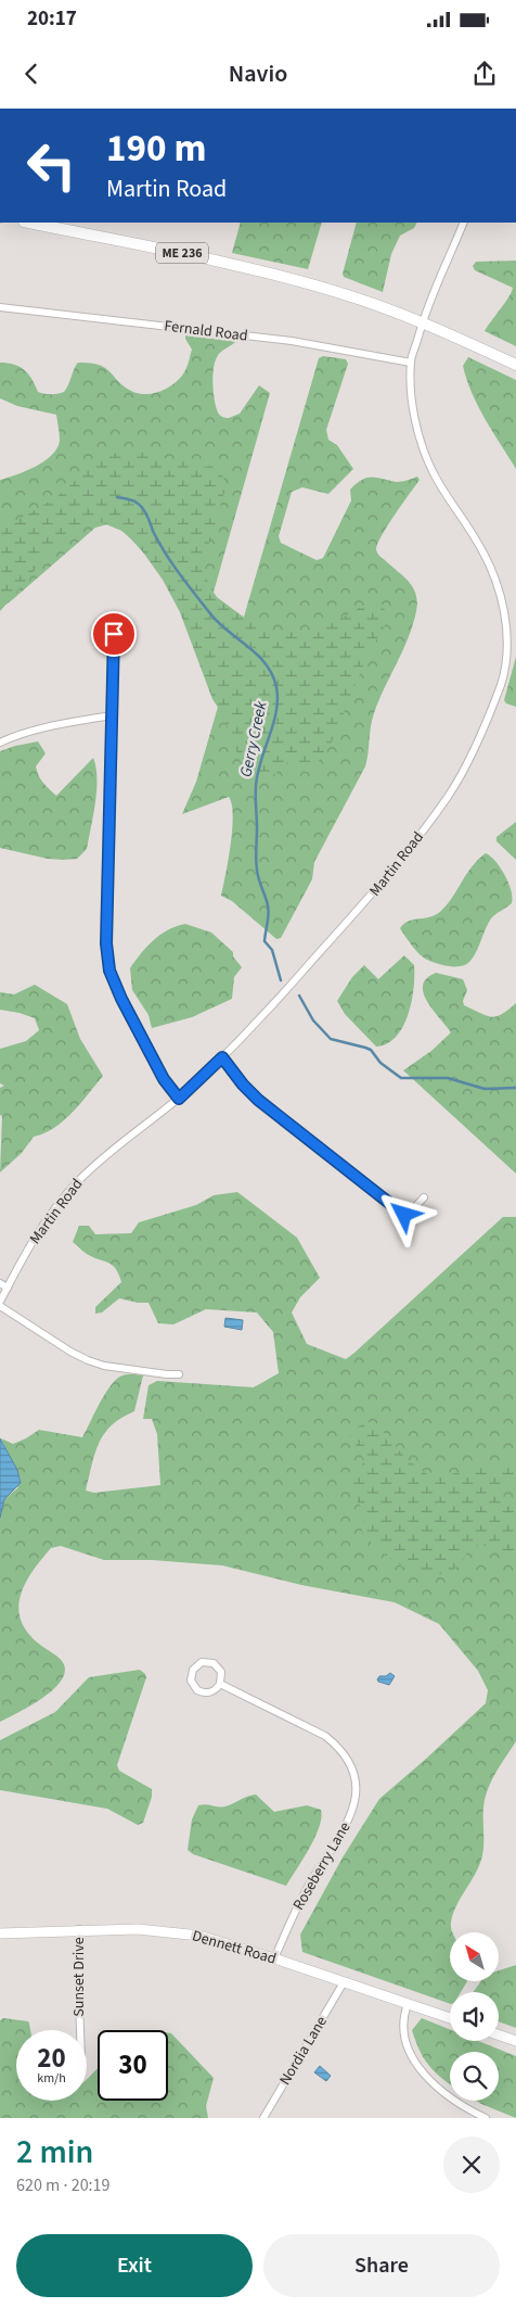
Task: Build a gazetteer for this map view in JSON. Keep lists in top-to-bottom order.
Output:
{
  "streets": {
    "main road": ["ME 236"],
    "street": [
      "Fernald Road",
      "Martin Road",
      "Roseberry Lane",
      "Dennett Road",
      "Sunset Drive",
      "Nordia Lane"
    ]
  },
  "crossings": [
    ["ME 236", "Martin Road"],
    ["Fernald Road", "Martin Road"],
    ["Roseberry Lane", "Dennett Road"],
    ["Dennett Road", "Sunset Drive"],
    ["Dennett Road", "Nordia Lane"]
  ],
  "water": ["Gerry Creek"],
  "north": "top left",
  "page": {
    "status": "20:17",
    "header": "Navio",
    "turn": ["190 m", "Martin Road"],
    "speed": "20 km/h",
    "limit": "30",
    "heading": ["2 min", "620 m · 20:19"],
    "buttons": ["Exit", "Share"]
  }
}
